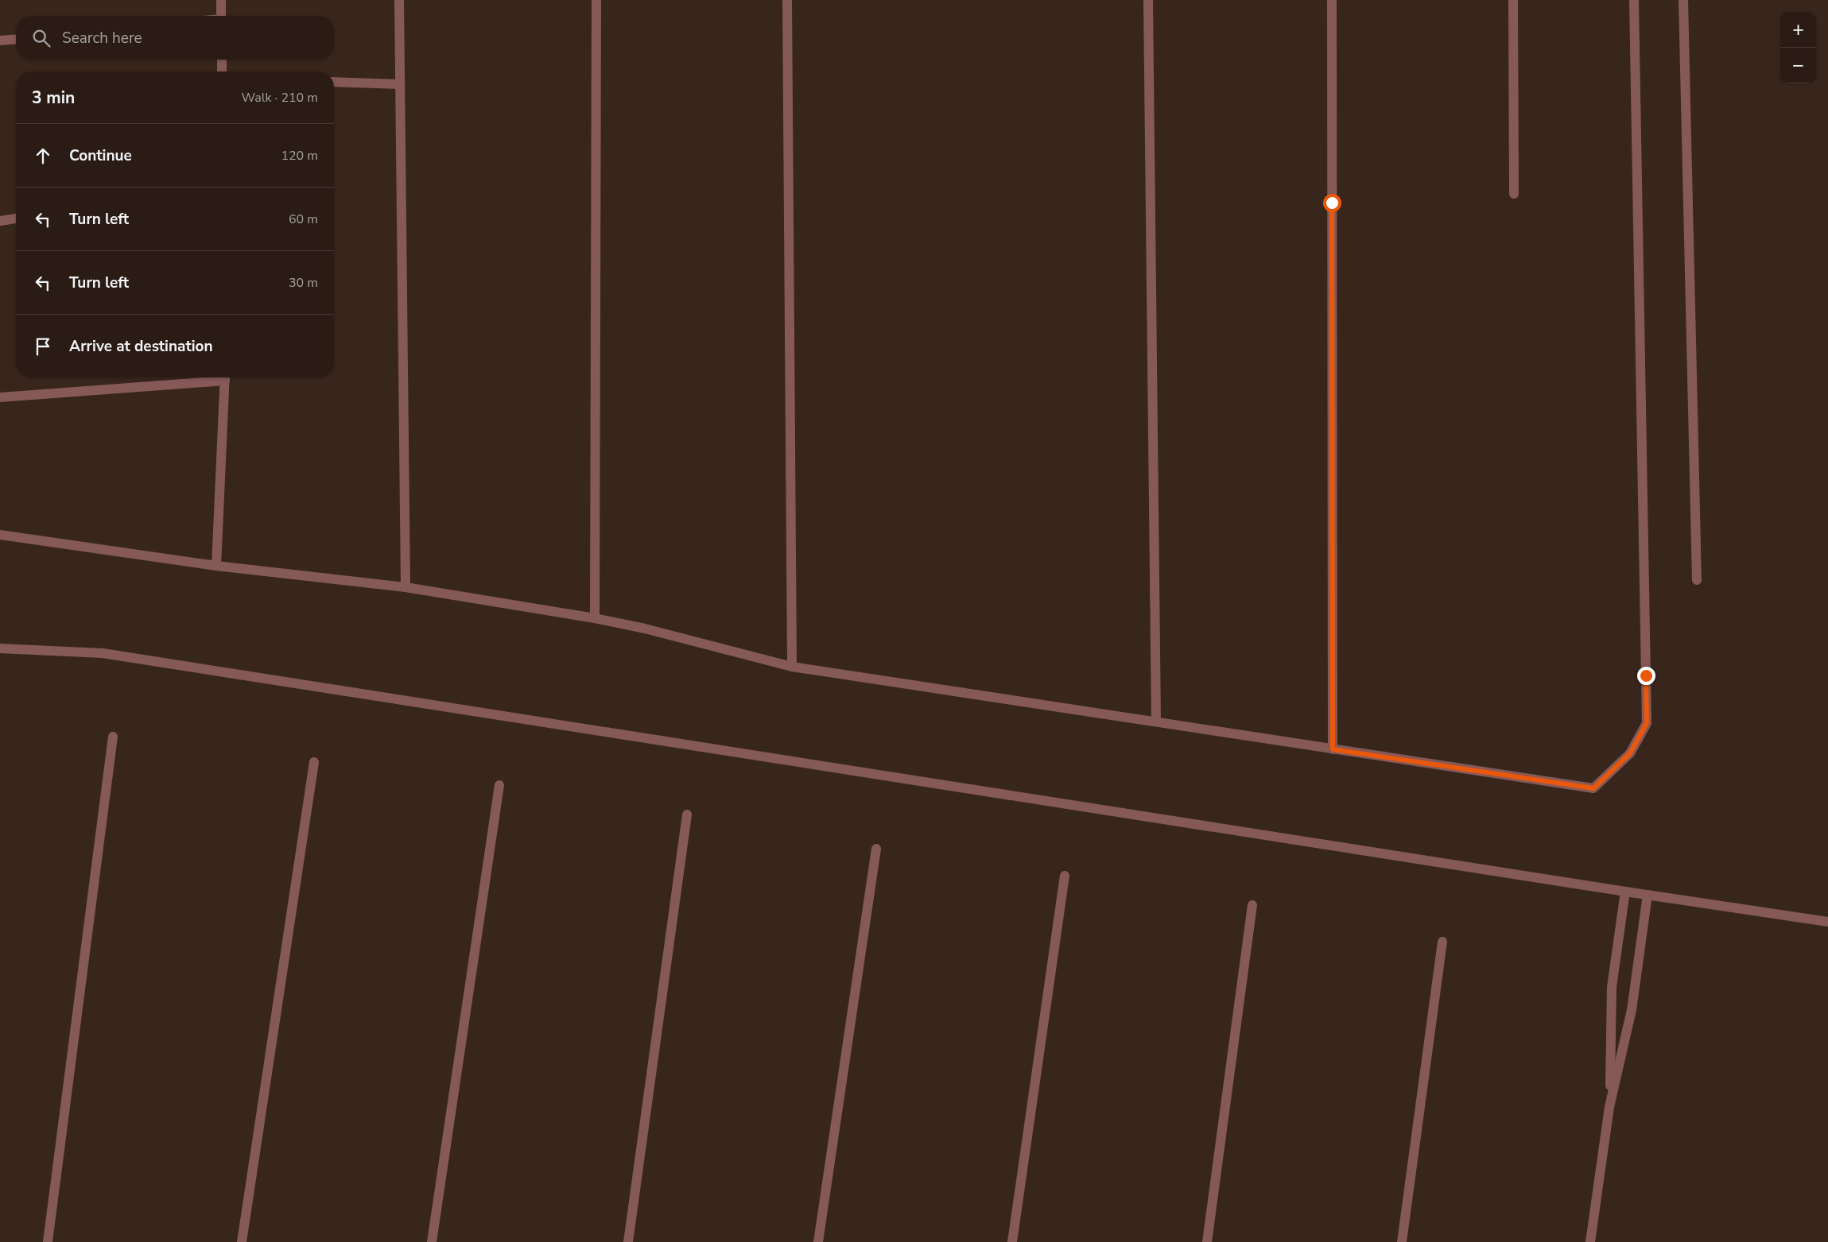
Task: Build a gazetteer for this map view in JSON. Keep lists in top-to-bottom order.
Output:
{
  "page": {
    "map_buttons": ["+", "−"],
    "search": "Search here",
    "heading": ["3 min", "Walk · 210 m"],
    "list": [
      ["Continue", "120 m"],
      ["Turn left", "60 m"],
      ["Turn left", "30 m"],
      "Arrive at destination"
    ]
  }
}
